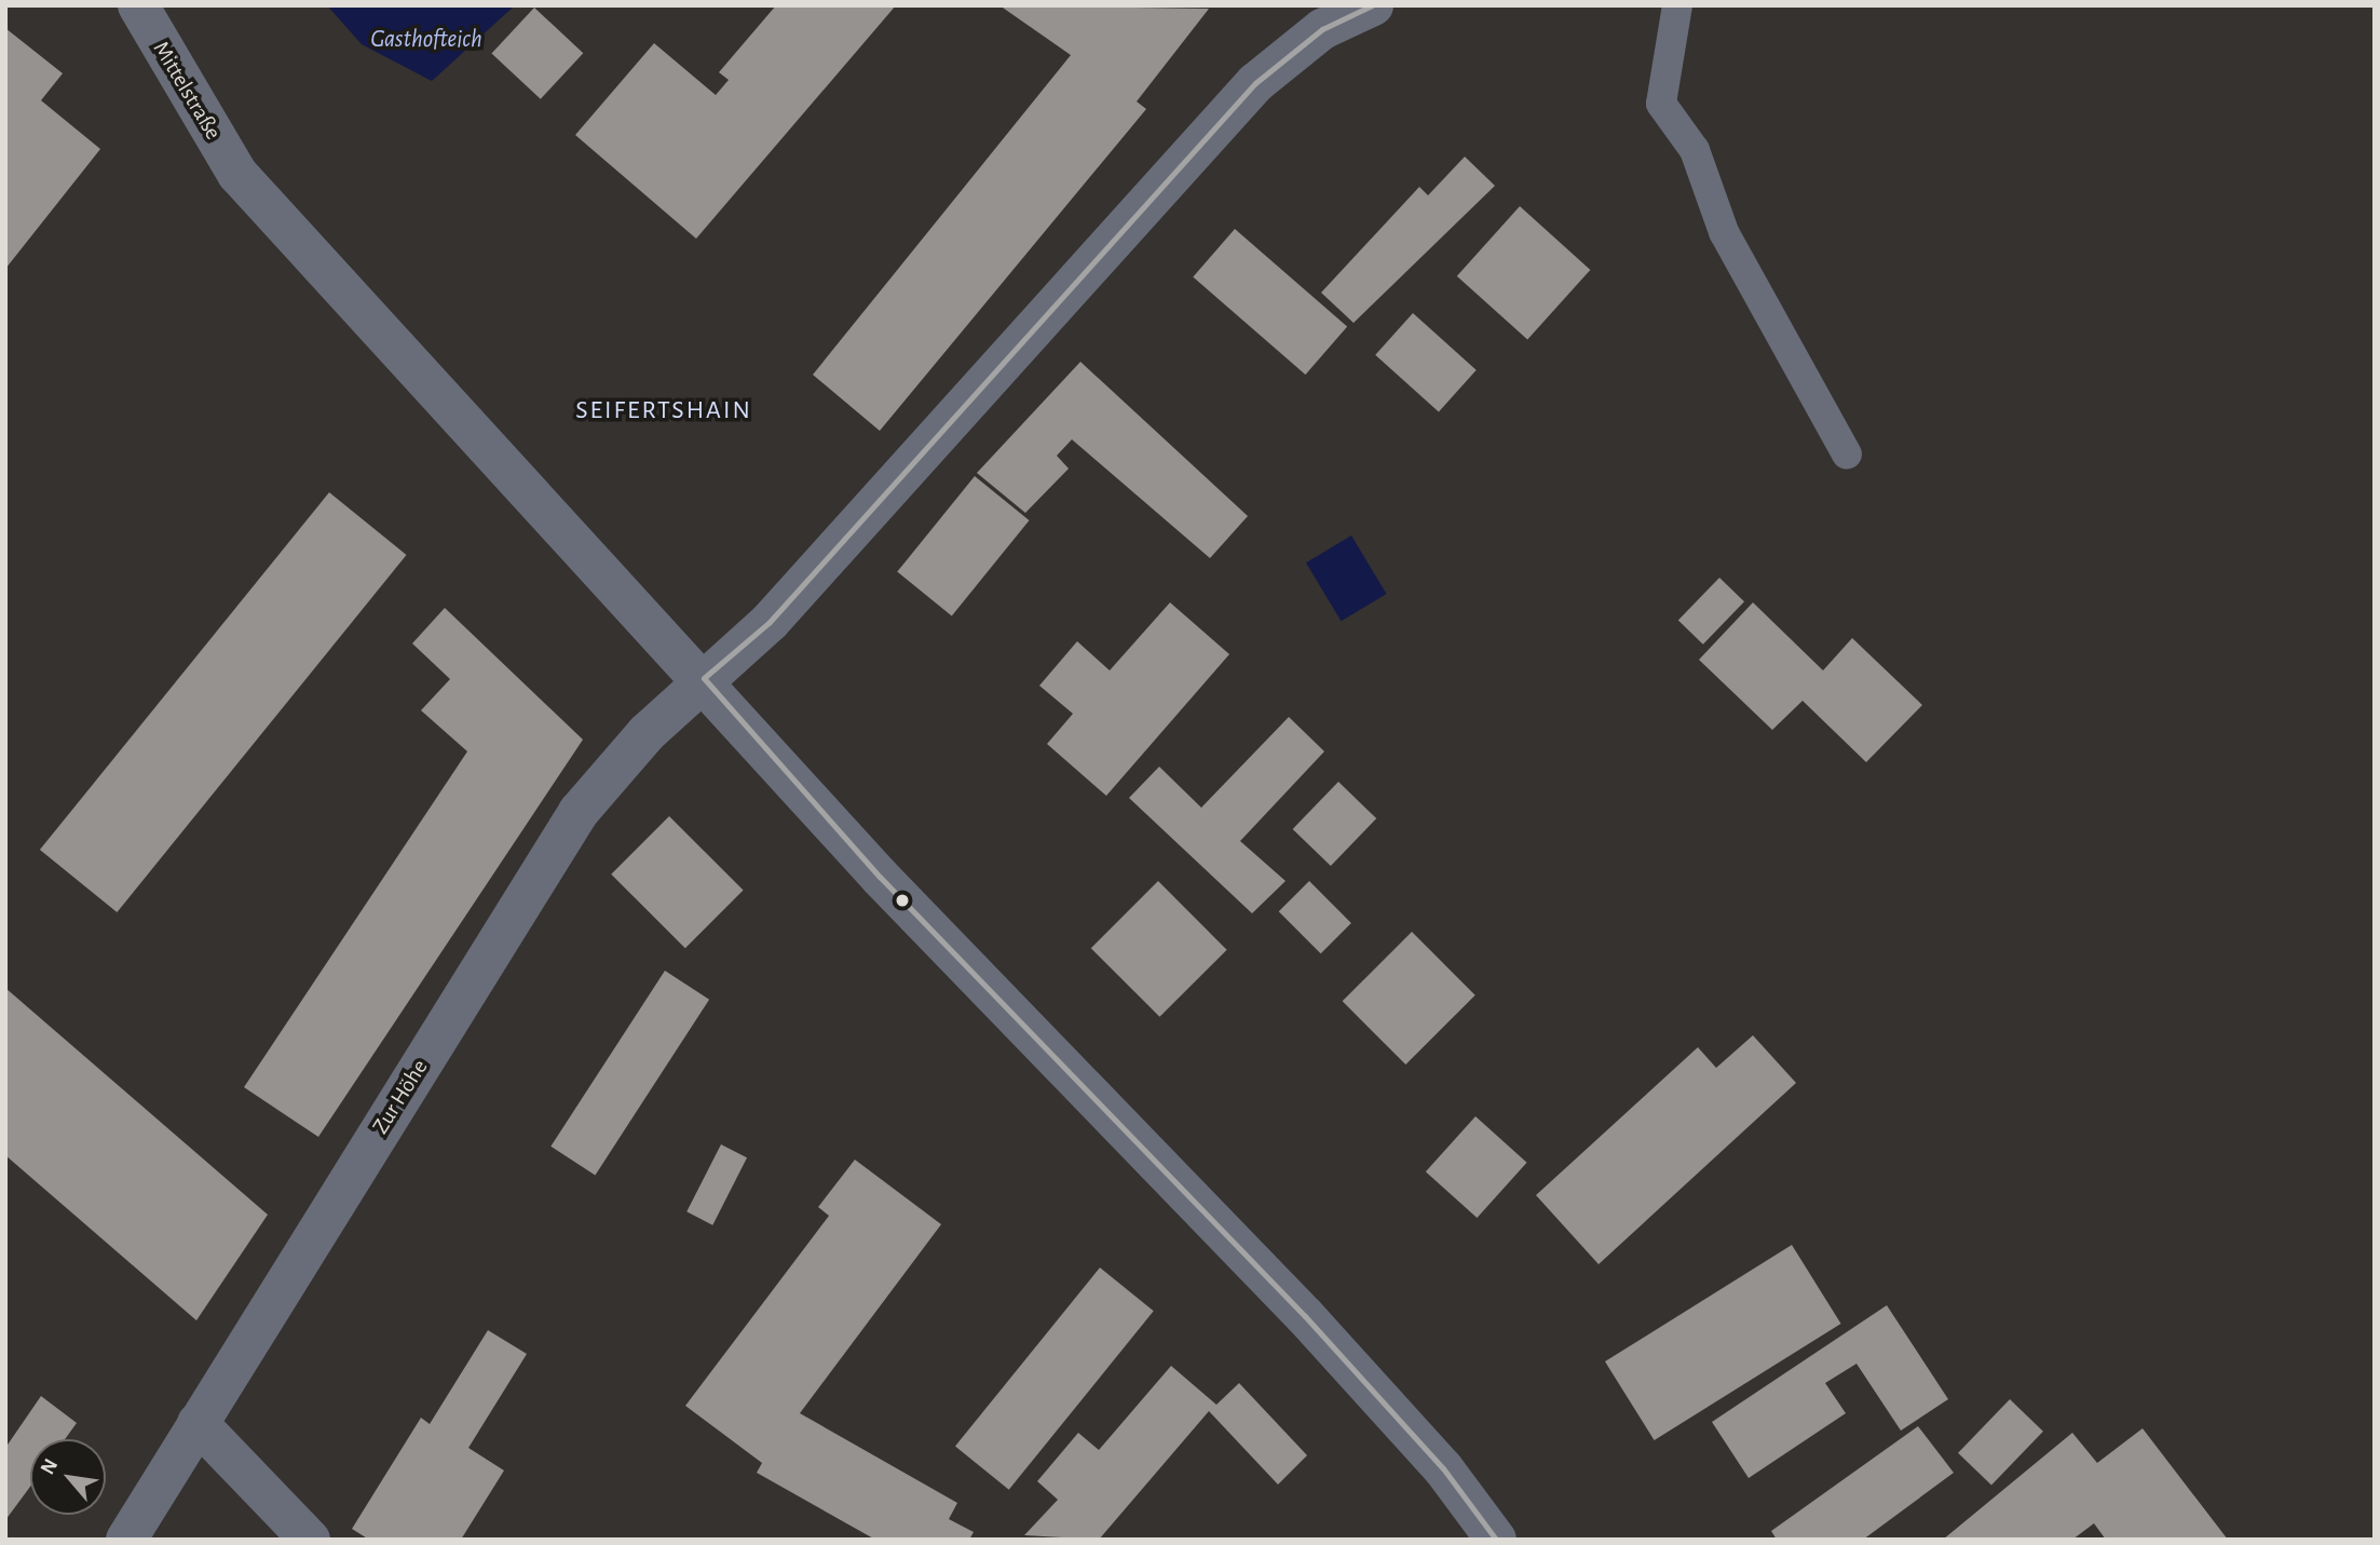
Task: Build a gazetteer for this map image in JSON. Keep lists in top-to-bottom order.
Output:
{
  "streets": {
    "street": ["Mittelstraße", "Zur Höhe"]
  },
  "crossings": [
    ["Mittelstraße", "Zur Höhe"]
  ],
  "districts": ["SEIFERTSHAIN"],
  "water": ["Gasthofteich"],
  "north": "top left"
}
